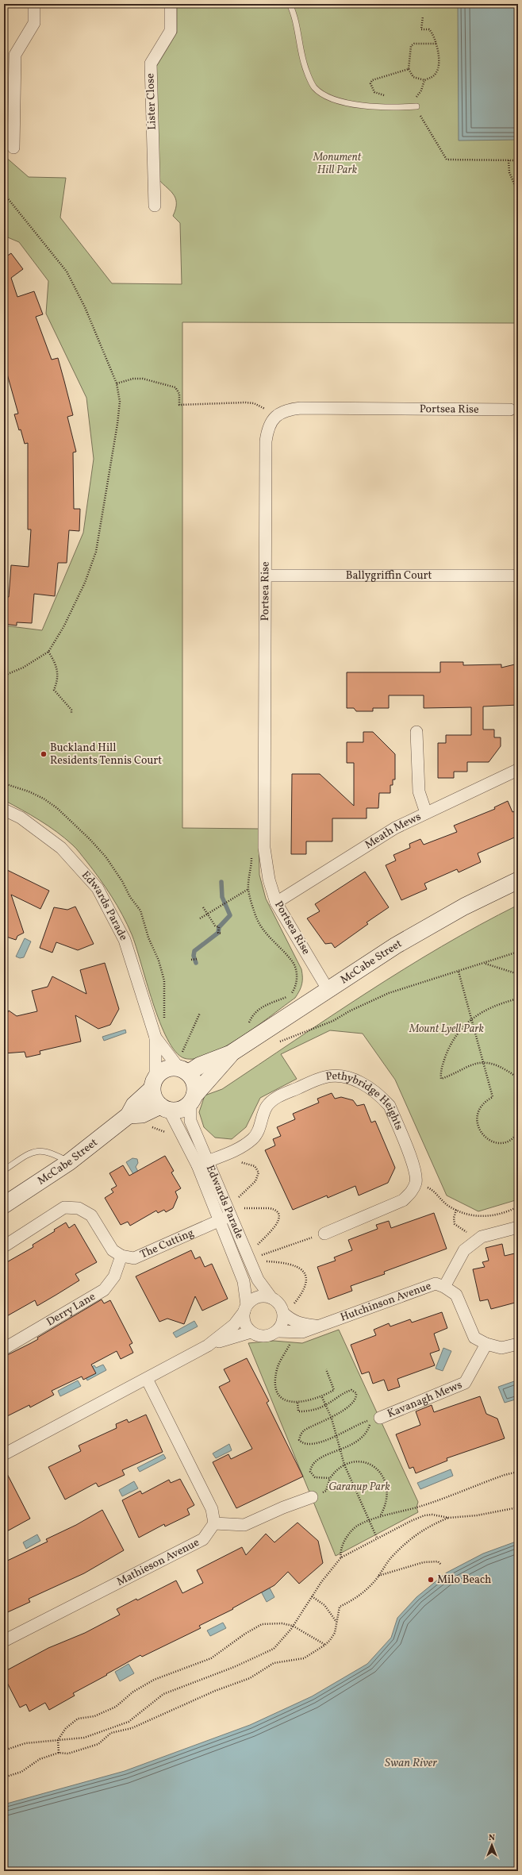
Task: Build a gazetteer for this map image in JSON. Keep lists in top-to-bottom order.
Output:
{
  "streets": {
    "street": [
      "Lister Close",
      "Portsea Rise",
      "Ballygriffin Court",
      "Meath Mews",
      "Edwards Parade",
      "McCabe Street",
      "Pethybridge Heights",
      "The Cutting",
      "Hutchinson Avenue",
      "Derry Lane",
      "Kavanagh Mews",
      "Mathieson Avenue"
    ]
  },
  "crossings": [
    ["Portsea Rise", "Ballygriffin Court"],
    ["Portsea Rise", "Meath Mews"],
    ["Portsea Rise", "McCabe Street"],
    ["Edwards Parade", "McCabe Street"],
    ["Edwards Parade", "Pethybridge Heights"],
    ["Edwards Parade", "The Cutting"],
    ["Edwards Parade", "Hutchinson Avenue"],
    ["The Cutting", "Derry Lane"],
    ["Hutchinson Avenue", "Kavanagh Mews"]
  ],
  "water": ["Swan River"],
  "parks": ["Monument Hill Park", "Mount Lyell Park", "Garanup Park"],
  "places": ["Buckland Hill Residents Tennis Court", "Milo Beach"],
  "north": "top"
}
